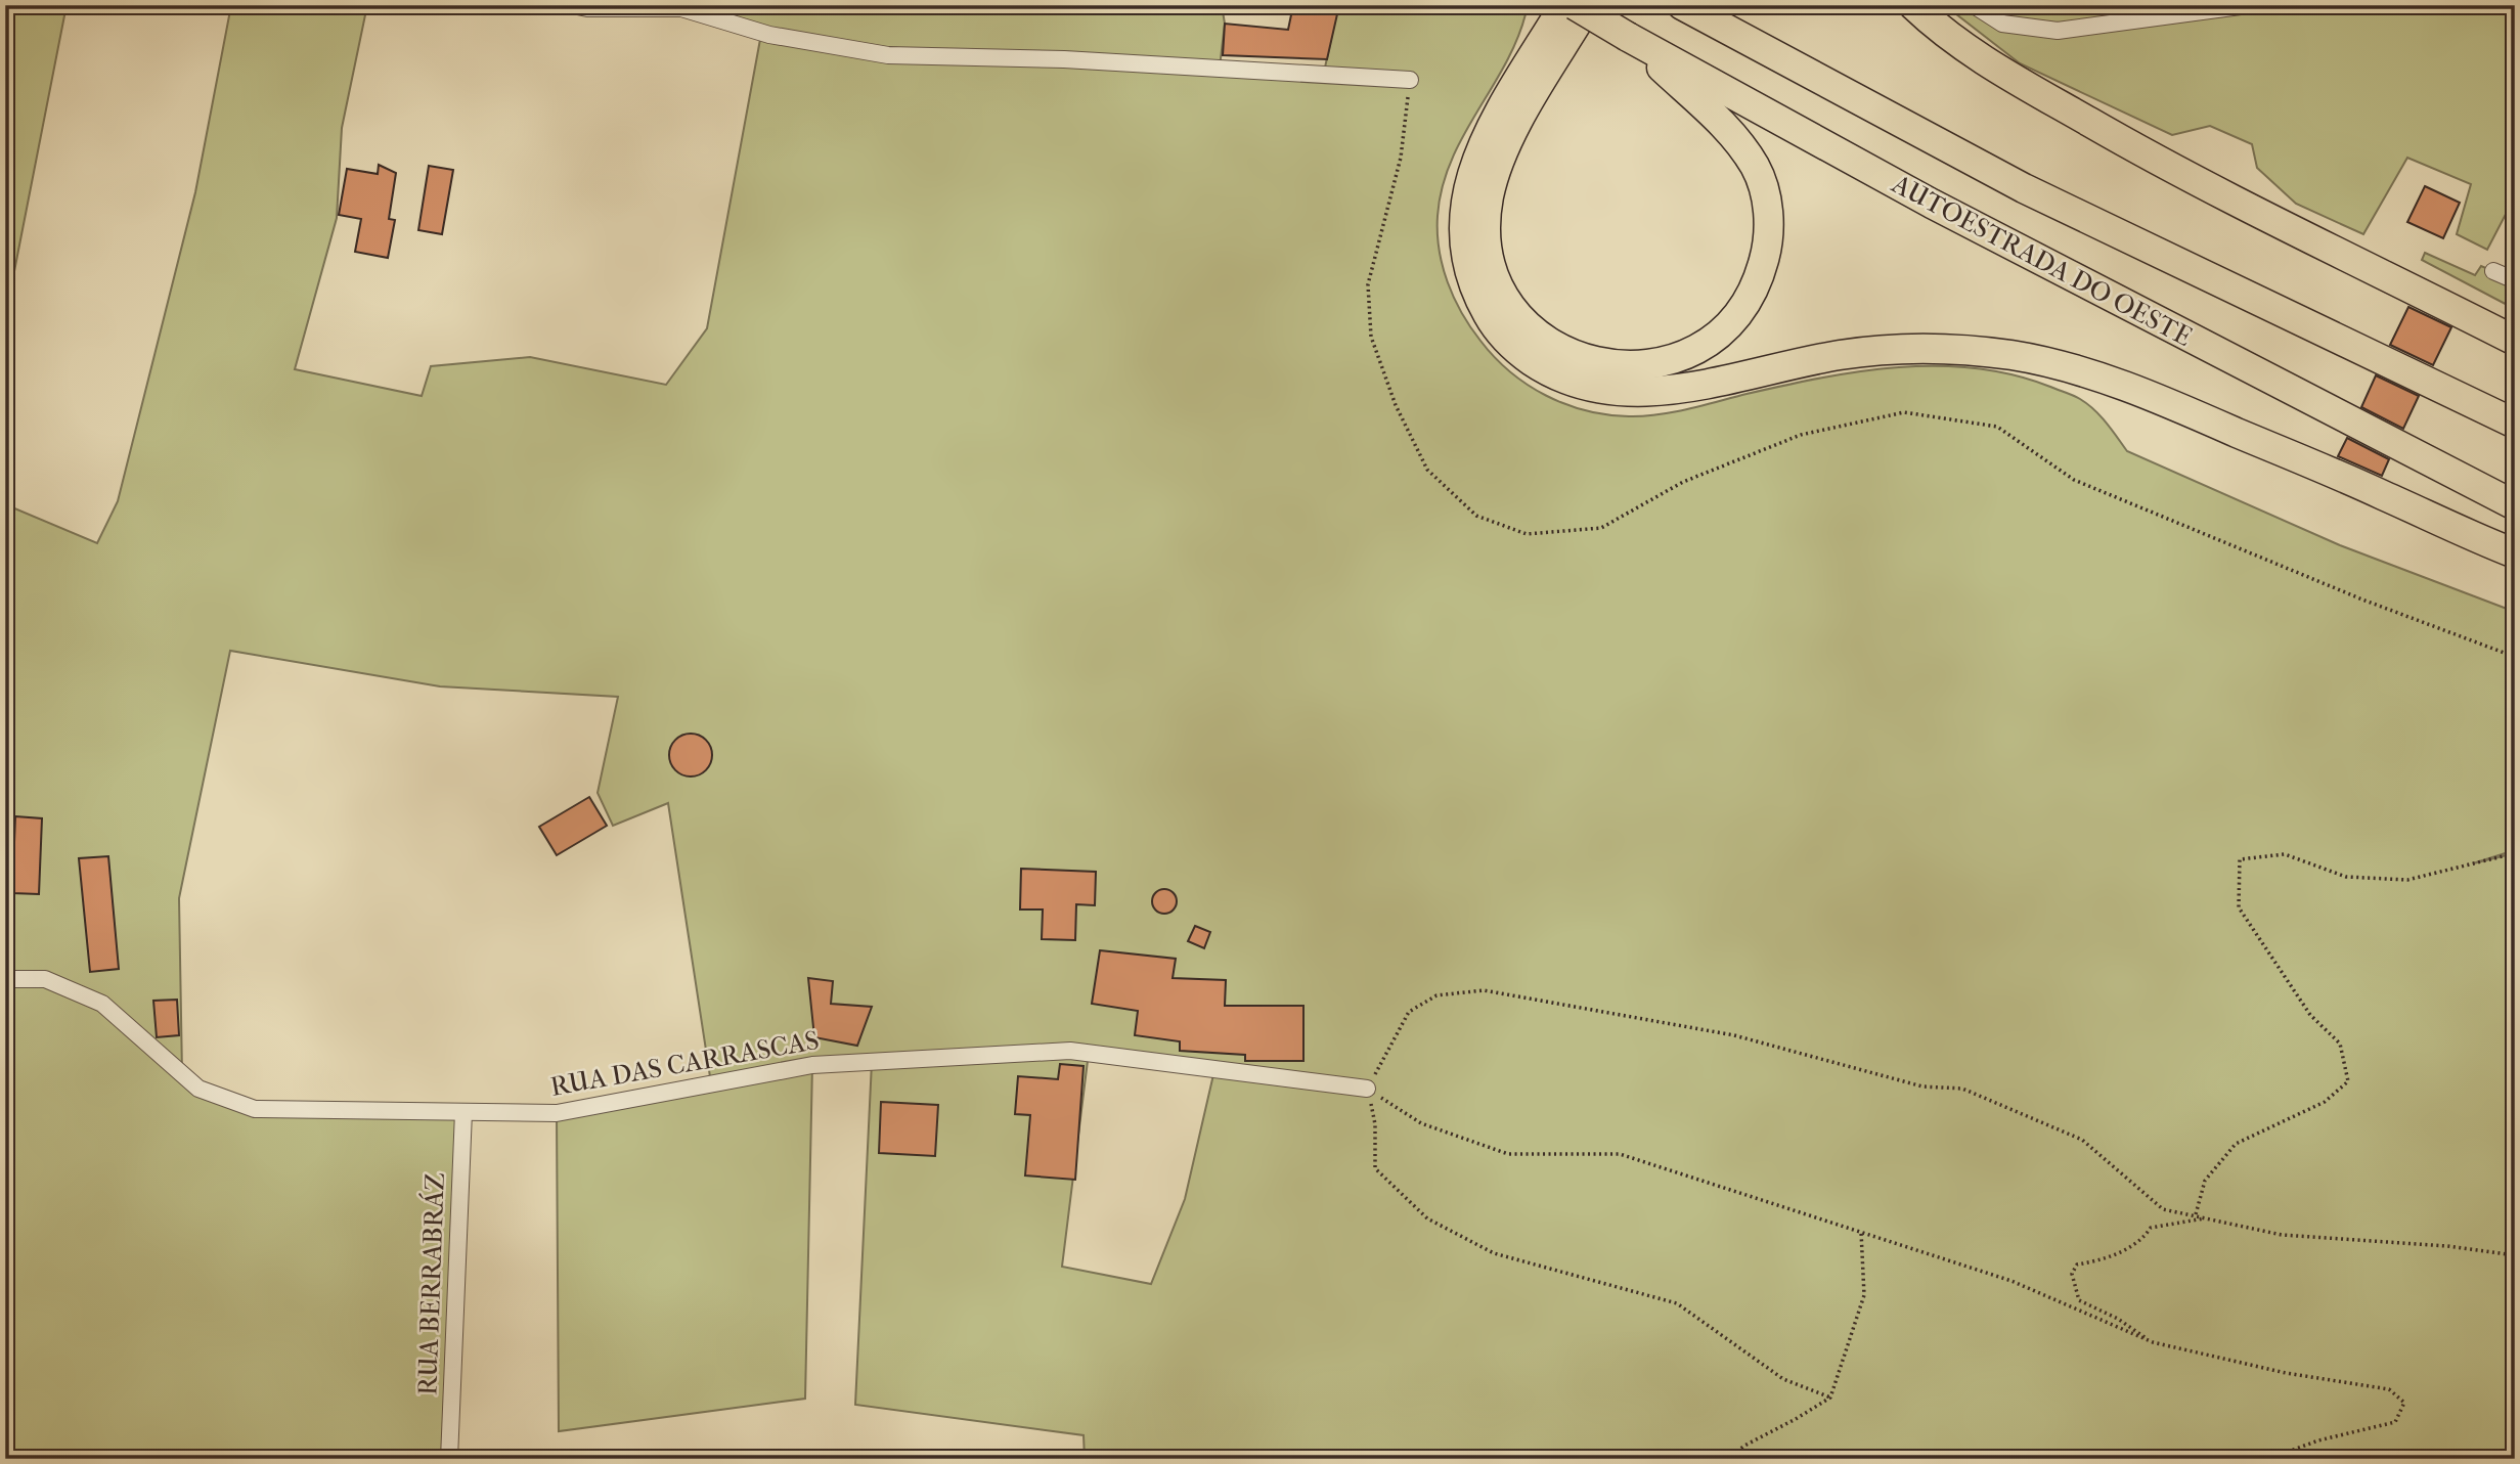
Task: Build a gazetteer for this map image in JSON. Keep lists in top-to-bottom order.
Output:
{
  "streets": {
    "highway": ["AUTOESTRADA DO OESTE"],
    "street": ["RUA DAS CARRASCAS", "RUA BERRABRÁZ"]
  },
  "crossings": [
    ["RUA DAS CARRASCAS", "RUA BERRABRÁZ"]
  ]
}
